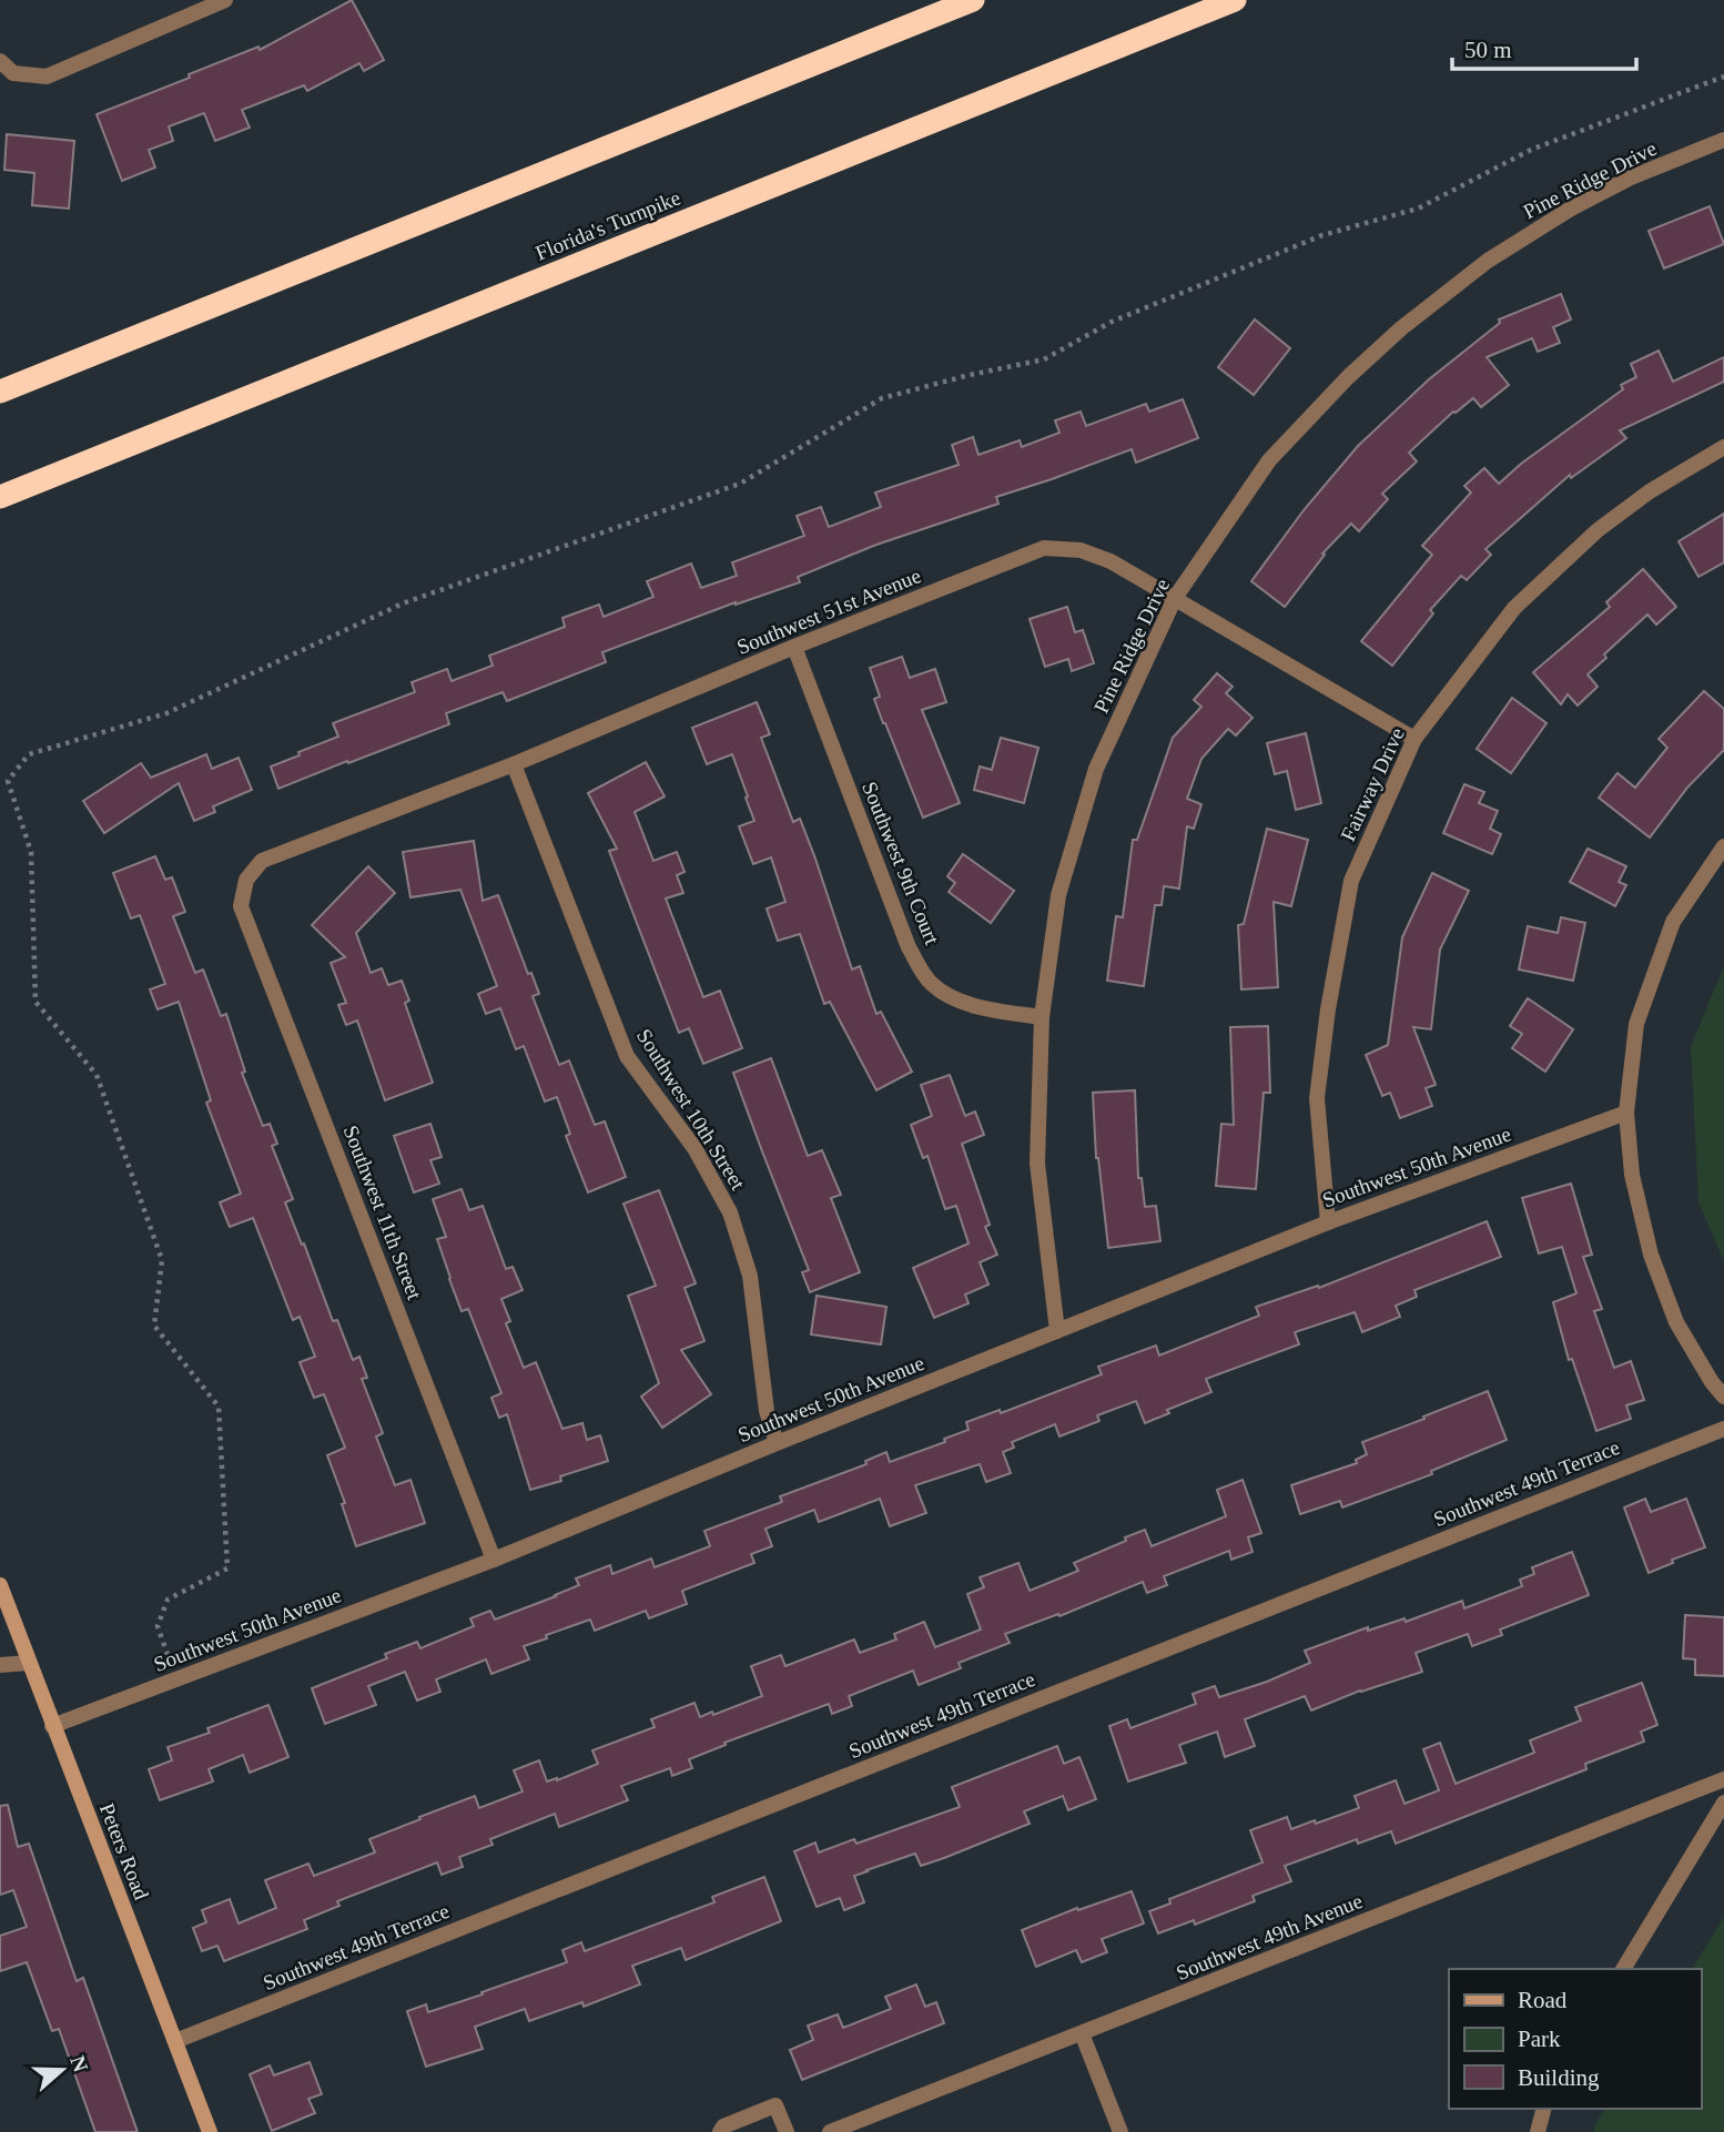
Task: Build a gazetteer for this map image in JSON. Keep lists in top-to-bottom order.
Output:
{
  "streets": {
    "highway": ["Florida's Turnpike"],
    "main road": ["Peters Road"],
    "street": [
      "Pine Ridge Drive",
      "Southwest 51st Avenue",
      "Fairway Drive",
      "Southwest 9th Court",
      "Southwest 10th Street",
      "Southwest 50th Avenue",
      "Southwest 11th Street",
      "Southwest 49th Terrace",
      "Southwest 49th Avenue"
    ]
  },
  "crossings": [
    ["Pine Ridge Drive", "Southwest 51st Avenue"],
    ["Pine Ridge Drive", "Southwest 9th Court"],
    ["Pine Ridge Drive", "Southwest 50th Avenue"],
    ["Southwest 51st Avenue", "Fairway Drive"],
    ["Southwest 51st Avenue", "Southwest 9th Court"],
    ["Southwest 51st Avenue", "Southwest 10th Street"],
    ["Southwest 51st Avenue", "Southwest 11th Street"],
    ["Fairway Drive", "Southwest 50th Avenue"],
    ["Southwest 10th Street", "Southwest 50th Avenue"],
    ["Southwest 50th Avenue", "Southwest 11th Street"],
    ["Southwest 50th Avenue", "Peters Road"],
    ["Southwest 49th Terrace", "Peters Road"]
  ],
  "legend": ["Road", "Park", "Building"],
  "scale_bar": "50 m",
  "north": "right"
}
